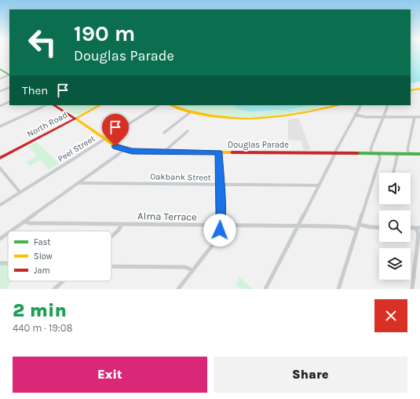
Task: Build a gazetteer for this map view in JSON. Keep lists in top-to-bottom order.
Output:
{
  "streets": {
    "street": [
      "North Road",
      "Douglas Parade",
      "Peel Street",
      "Oakbank Street",
      "Alma Terrace"
    ]
  },
  "crossings": [
    ["North Road", "Douglas Parade"],
    ["Douglas Parade", "Peel Street"]
  ],
  "legend": ["Fast", "Slow", "Jam"],
  "page": {
    "turn": ["190 m", "Douglas Parade"],
    "then": "Then",
    "heading": ["2 min", "440 m · 19:08"],
    "buttons": ["Exit", "Share"]
  }
}
